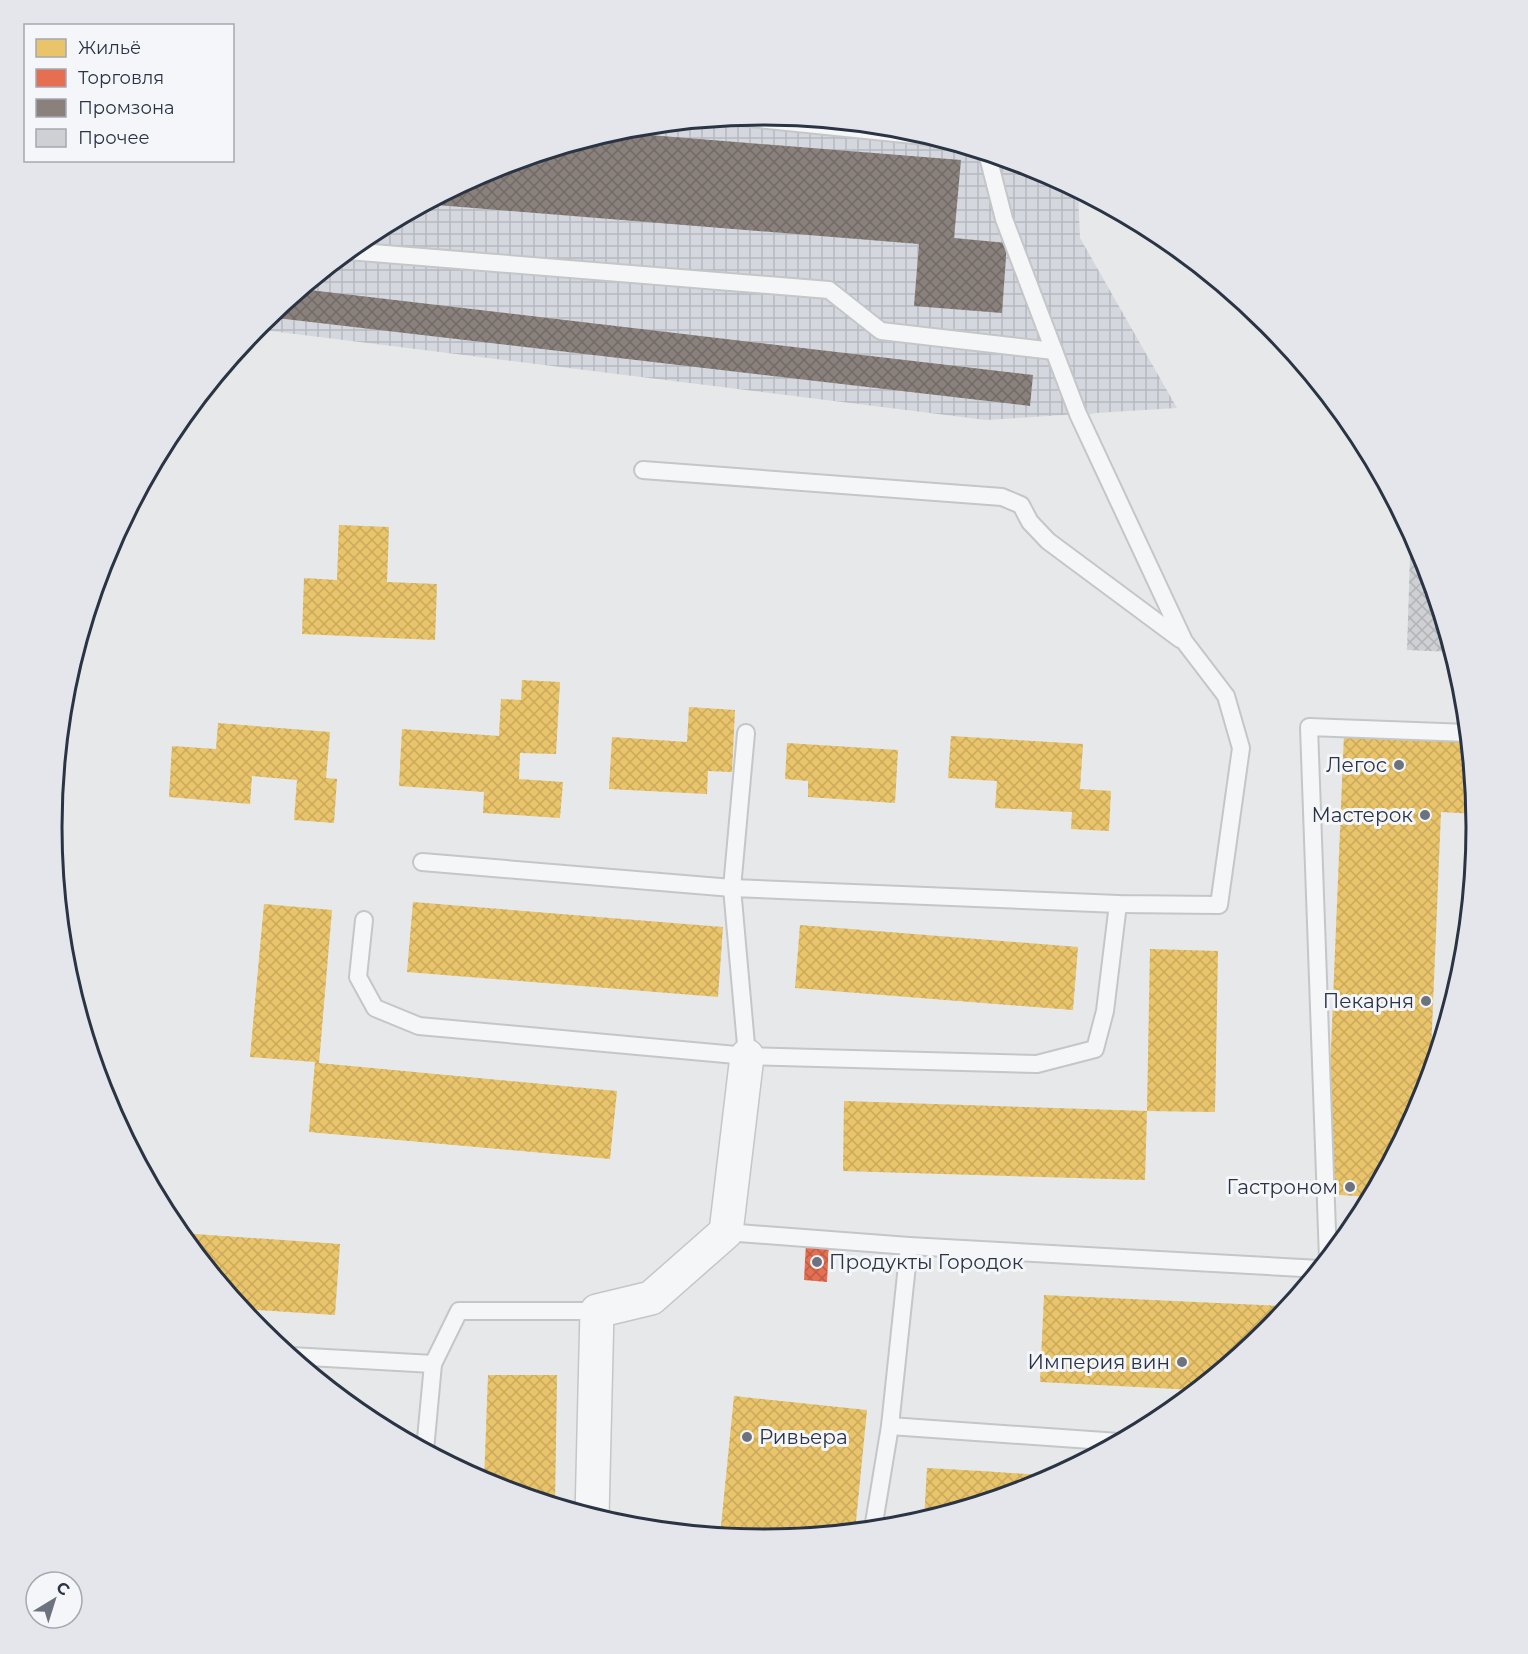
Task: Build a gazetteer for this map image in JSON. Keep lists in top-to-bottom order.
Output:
{
  "places": [
    "Легос",
    "Мастерок",
    "Пекарня",
    "Гастроном",
    "Продукты Городок",
    "Империя вин",
    "Ривьера"
  ],
  "legend": [
    "Жильё",
    "Торговля",
    "Промзона",
    "Прочее"
  ],
  "north": "top right"
}
